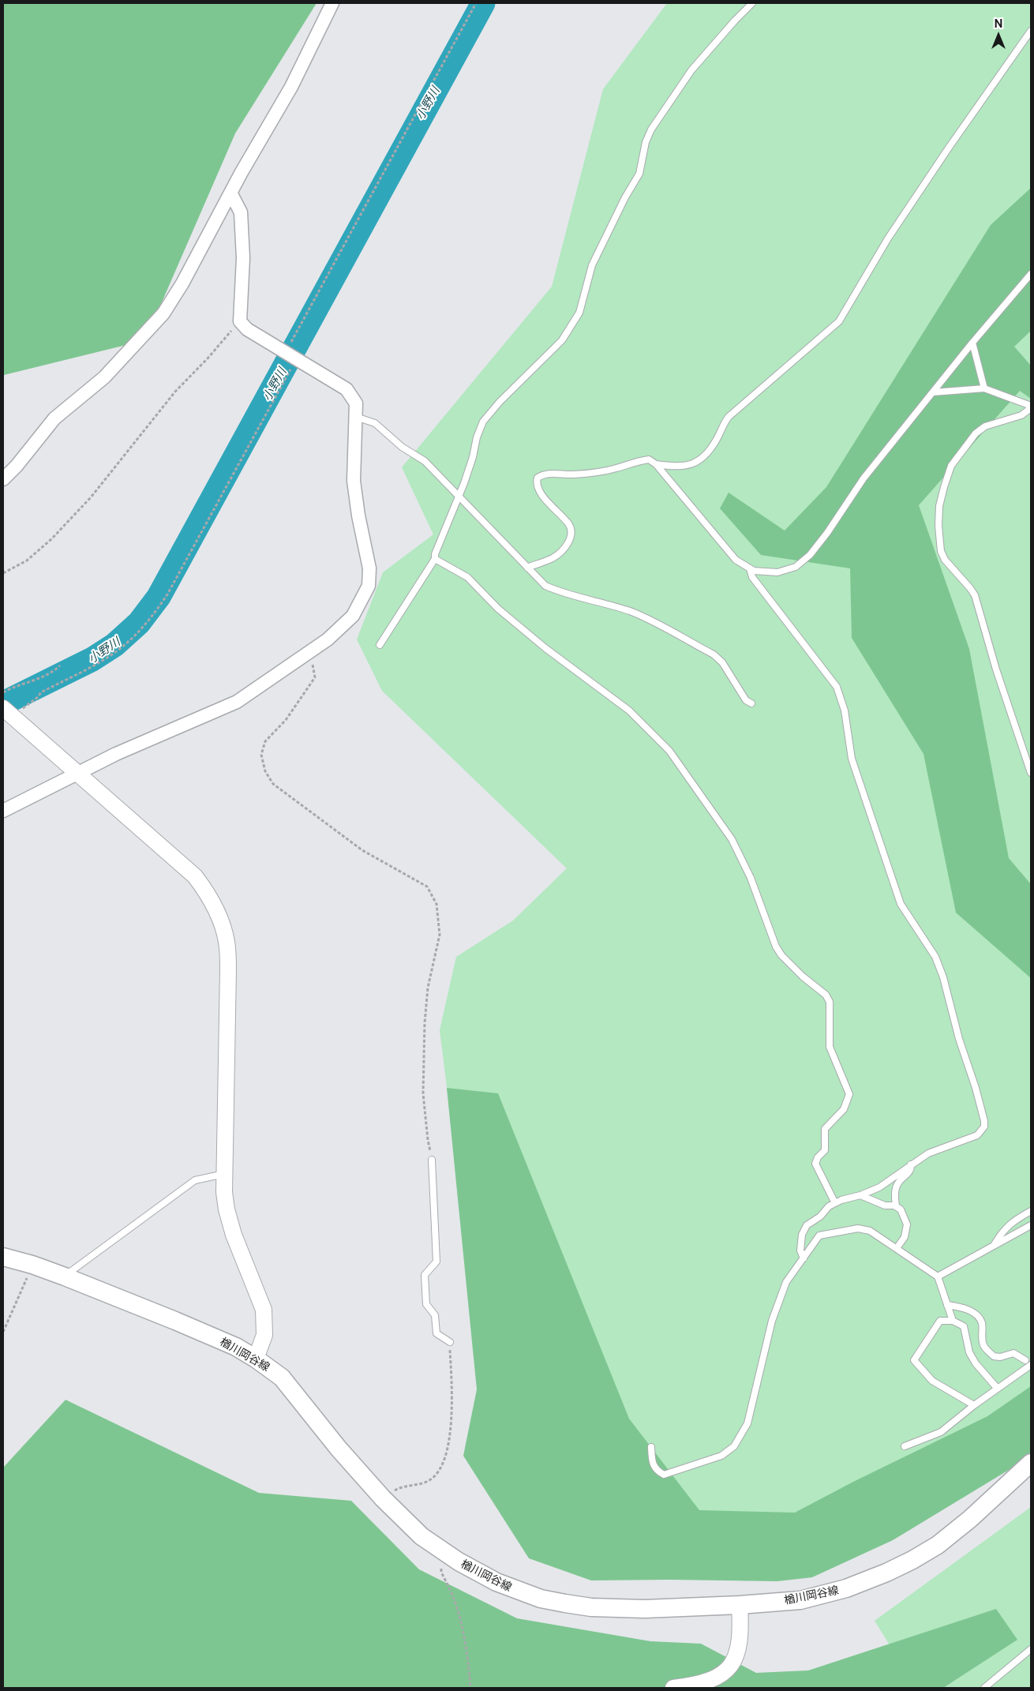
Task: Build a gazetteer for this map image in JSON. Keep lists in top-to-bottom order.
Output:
{
  "streets": {
    "main road": ["楢川岡谷線"]
  },
  "water": ["小野川"],
  "north": "top"
}
